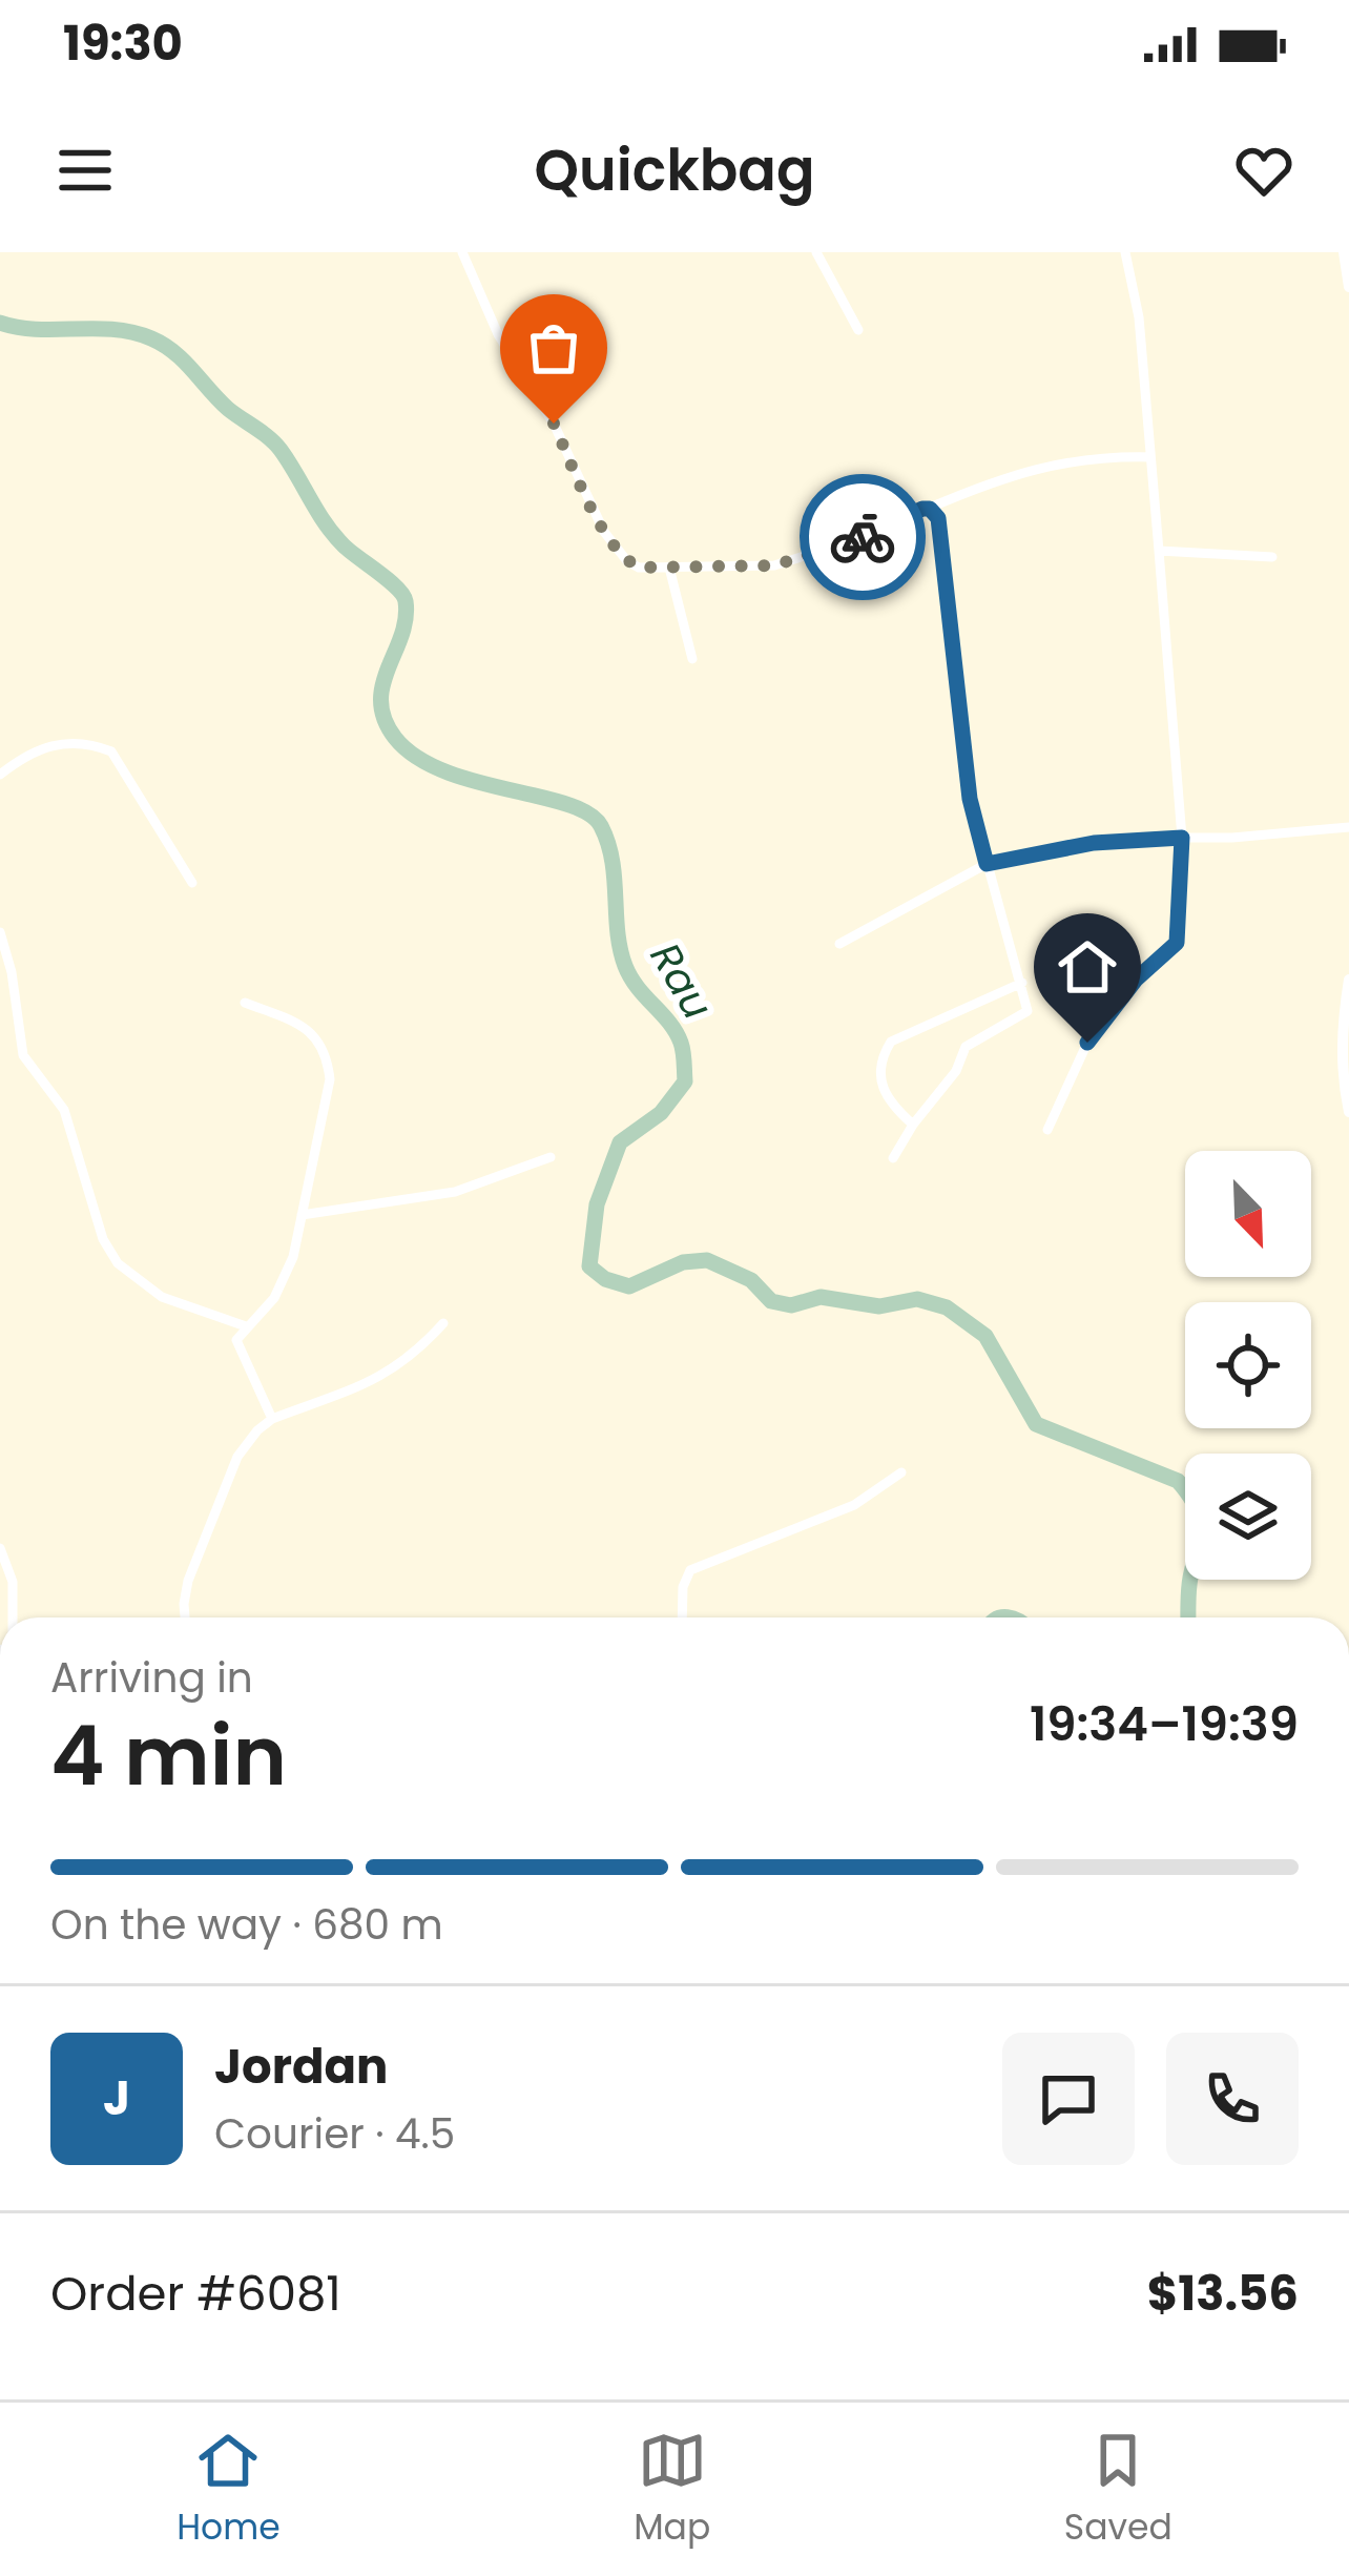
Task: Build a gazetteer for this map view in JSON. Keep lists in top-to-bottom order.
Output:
{
  "water": ["Rau"],
  "north": "bottom right",
  "page": {
    "status": "19:30",
    "header": "Quickbag",
    "heading": ["4 min", "Arriving in", "19:34–19:39"],
    "panel": [
      "Jordan",
      "Courier · 4.5",
      "Order #6081",
      "$13.56"
    ],
    "bar": "On the way · 680 m",
    "round": "J",
    "tabs": ["Home", "Map", "Saved"]
  }
}
